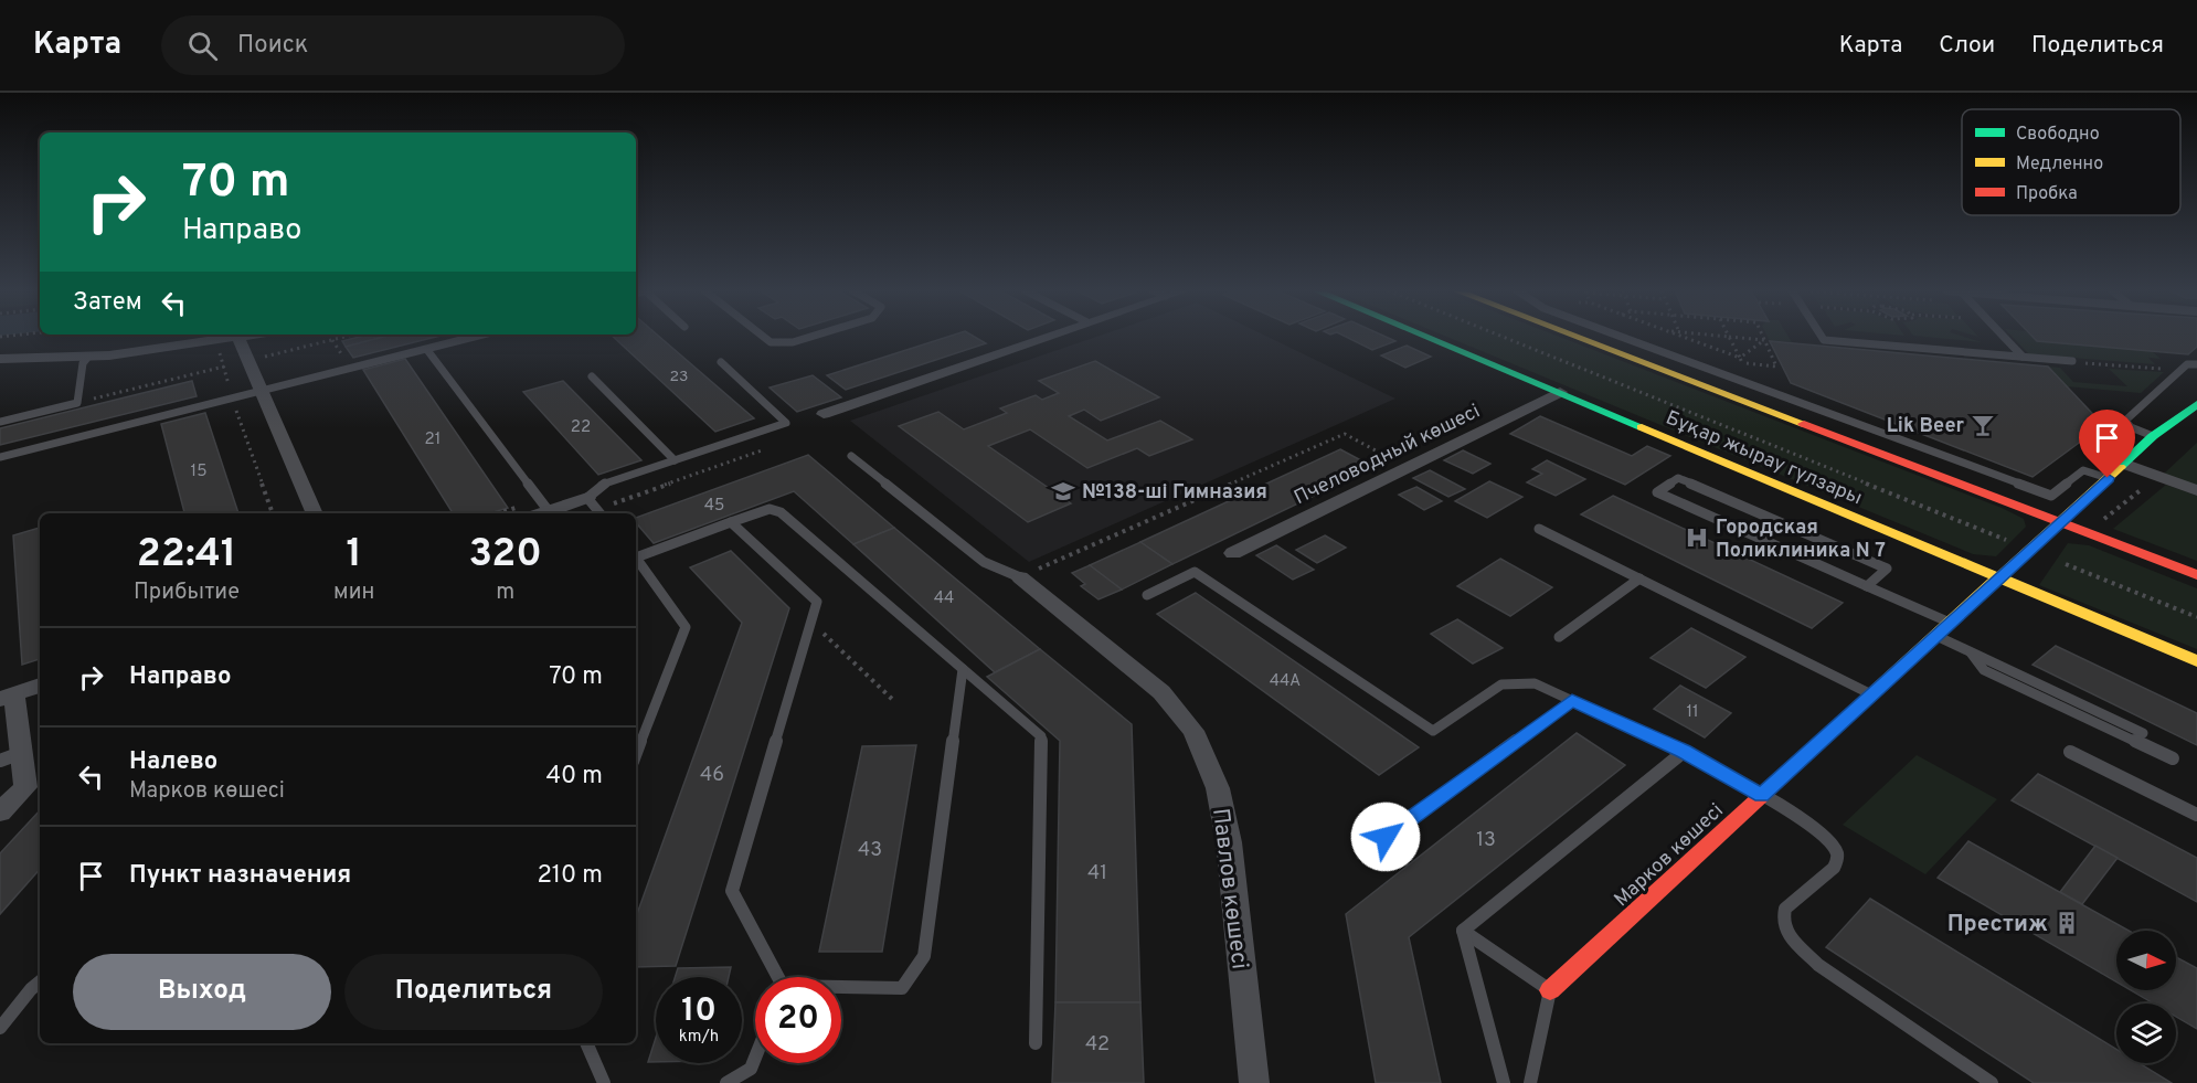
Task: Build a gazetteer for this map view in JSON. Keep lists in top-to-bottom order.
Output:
{
  "streets": {
    "street": [
      "Пчеловодный көшесі",
      "Бұқар жырау гүлзары",
      "Марков көшесі",
      "Павлов көшесі"
    ]
  },
  "crossings": [
    ["Пчеловодный көшесі", "Бұқар жырау гүлзары"],
    ["Бұқар жырау гүлзары", "Марков көшесі"]
  ],
  "places": {
    "bar": ["Lik Beer"],
    "school or university": ["№138-ші Гимназия"],
    "hospital": ["Городская Поликлиника N 7"],
    "building": ["Престиж"]
  },
  "house_numbers": [
    "23",
    "22",
    "21",
    "15",
    "45",
    "44",
    "44А",
    "11",
    "46",
    "13",
    "43",
    "41",
    "42"
  ],
  "legend": ["Свободно", "Медленно", "Пробка"],
  "north": "right",
  "page": {
    "header": "Карта",
    "search": "Поиск",
    "nav": ["Карта", "Слои", "Поделиться"],
    "turn": ["70 m", "Направо"],
    "then": "Затем",
    "eta": [
      "22:41",
      "Прибытие",
      "1",
      "мин",
      "320",
      "m"
    ],
    "list": [
      {
        "name": "Направо",
        "value": "70 m"
      },
      {
        "name": "Налево",
        "note": "Марков көшесі",
        "value": "40 m"
      },
      {
        "name": "Пункт назначения",
        "value": "210 m"
      }
    ],
    "buttons": ["Выход", "Поделиться"],
    "speed": "10 km/h",
    "limit": "20"
  }
}
